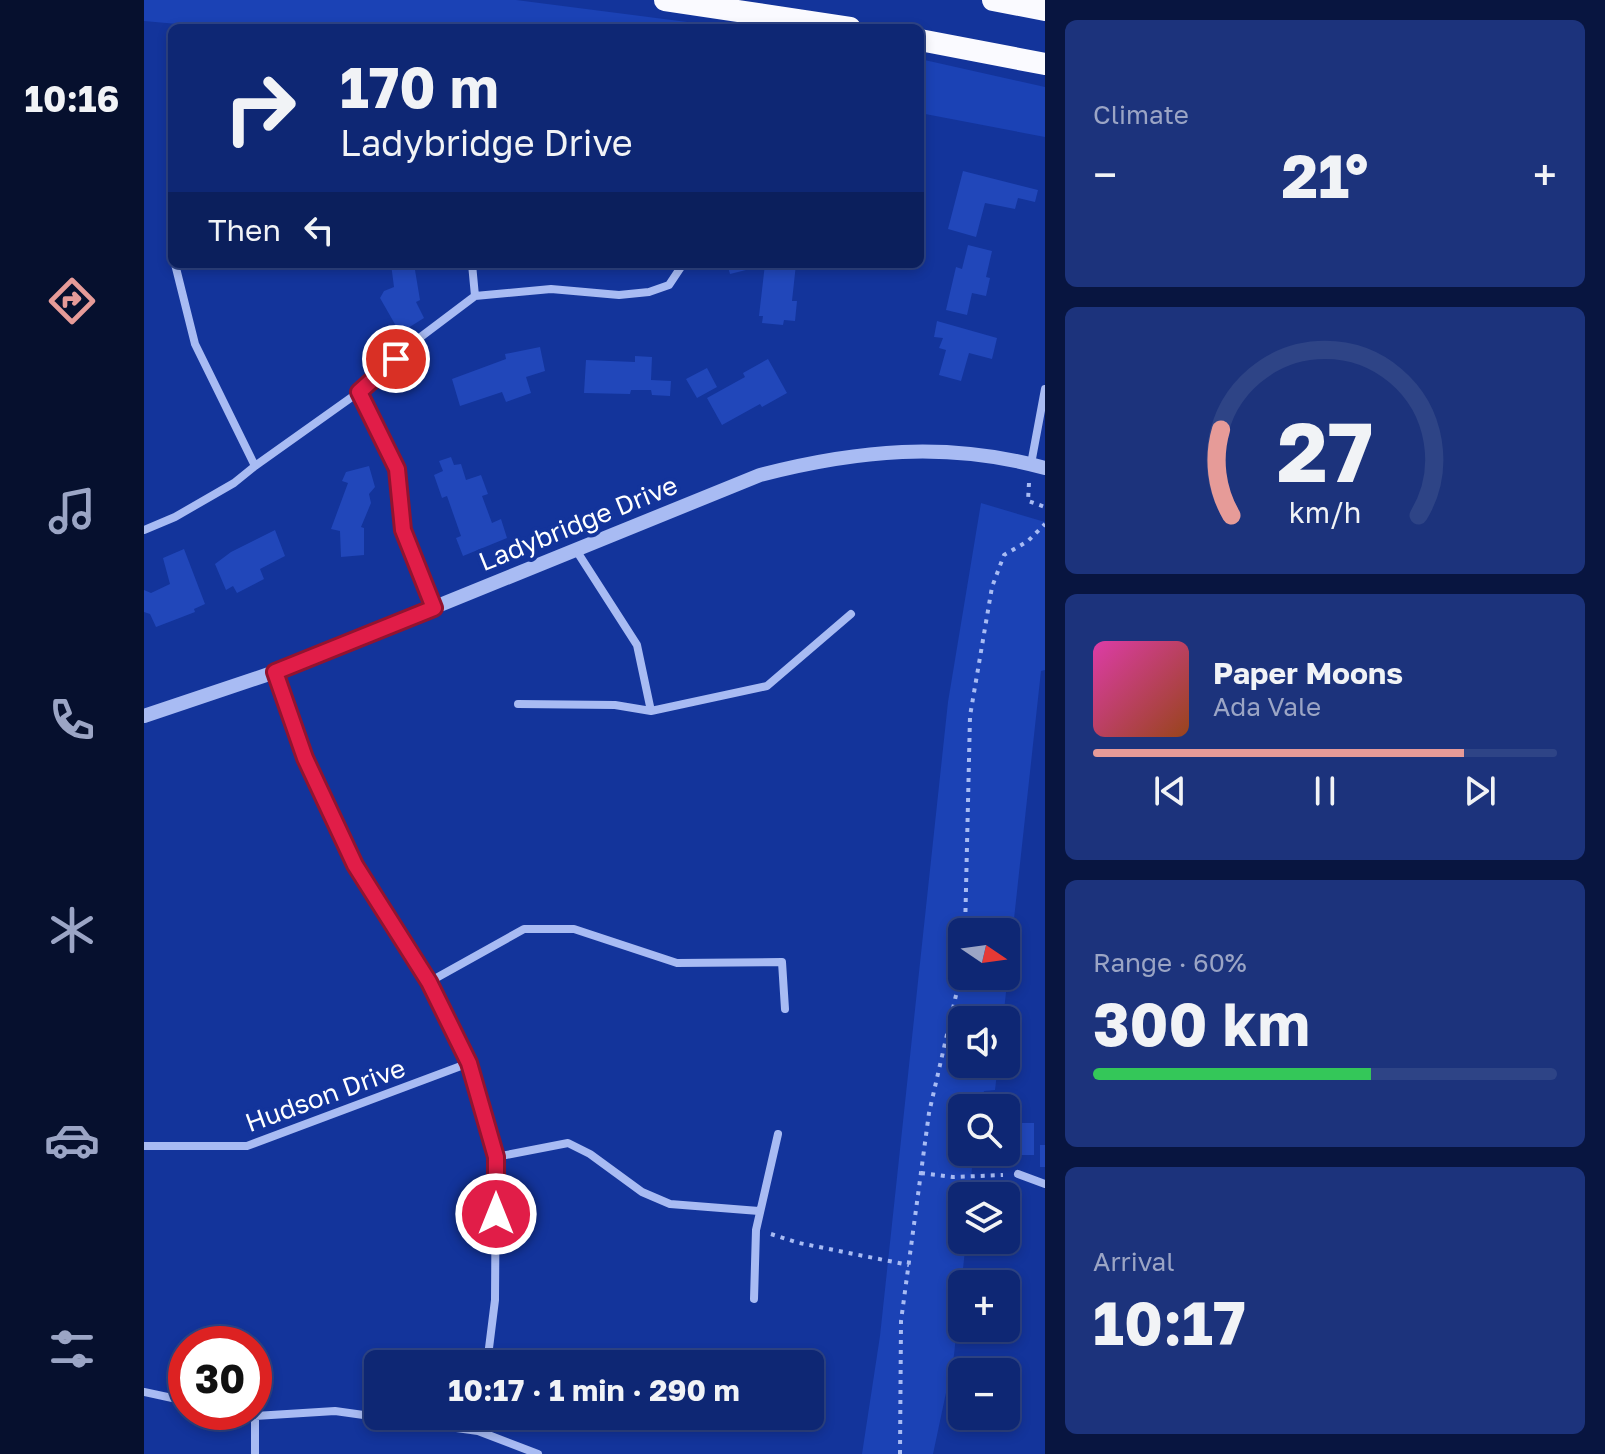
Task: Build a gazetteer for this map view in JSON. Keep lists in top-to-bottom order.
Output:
{
  "streets": {
    "street": ["Ladybridge Drive", "Hudson Drive"]
  },
  "north": "right",
  "page": {
    "tabs": "10:16",
    "tile": [
      "Climate",
      ["Range · 60%", "300 km"],
      ["Arrival", "10:17"]
    ],
    "turn": ["170 m", "Ladybridge Drive"],
    "heat": ["−", "21°", "+"],
    "then": "Then",
    "song": ["Paper Moons", "Ada Vale"],
    "map_buttons": ["+", "−"],
    "limit": "30",
    "trip": "10:17 · 1 min · 290 m",
    "gauge": ["27", "km/h"]
  }
}
